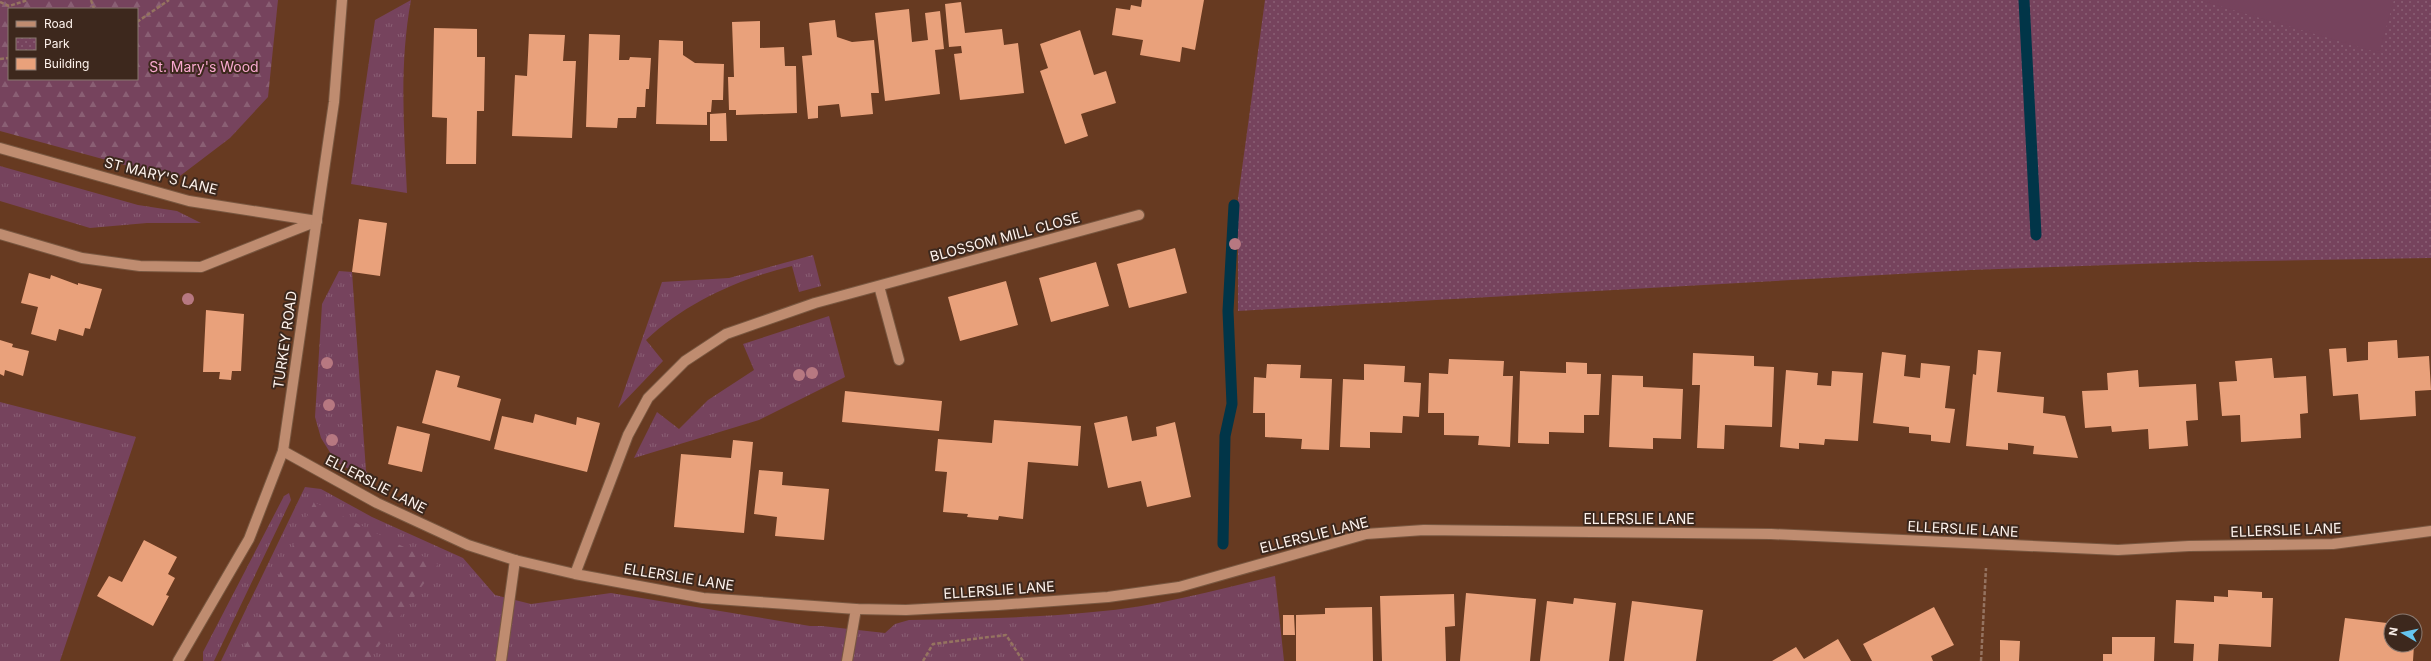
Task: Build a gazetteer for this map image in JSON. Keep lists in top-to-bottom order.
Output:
{
  "streets": {
    "street": [
      "ST MARY'S LANE",
      "BLOSSOM MILL CLOSE",
      "TURKEY ROAD",
      "ELLERSLIE LANE"
    ]
  },
  "crossings": [
    ["ST MARY'S LANE", "TURKEY ROAD"],
    ["BLOSSOM MILL CLOSE", "ELLERSLIE LANE"],
    ["TURKEY ROAD", "ELLERSLIE LANE"]
  ],
  "parks": ["St. Mary's Wood"],
  "legend": ["Road", "Park", "Building"],
  "north": "left"
}
